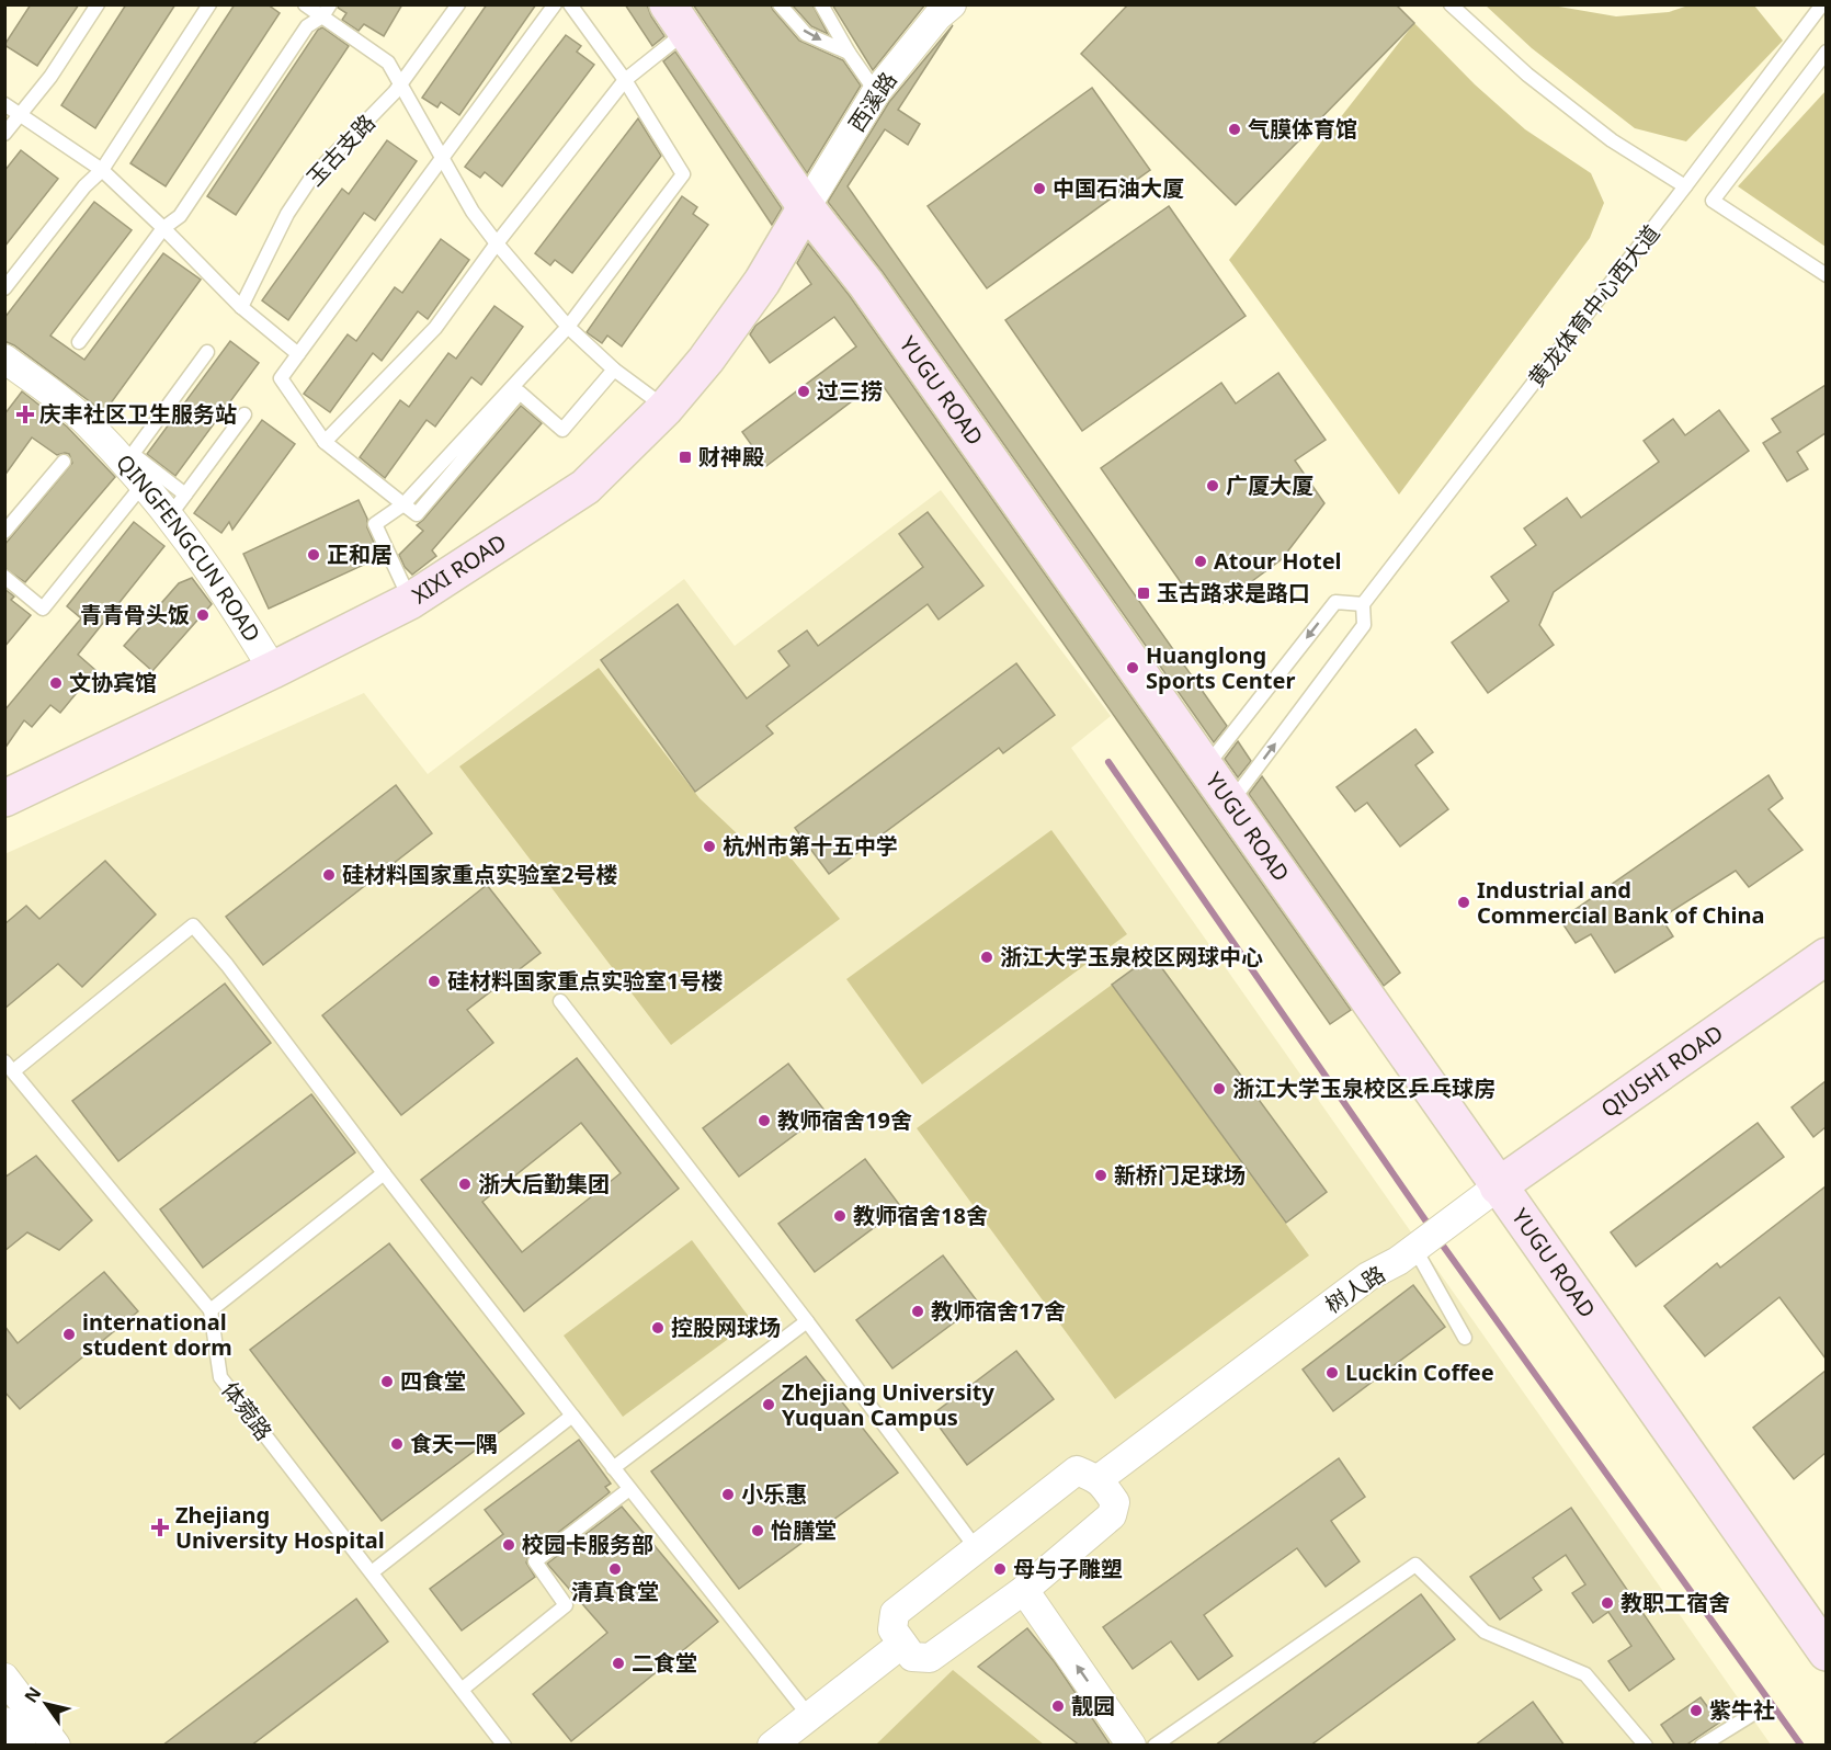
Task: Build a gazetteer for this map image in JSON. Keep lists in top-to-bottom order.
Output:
{
  "streets": {
    "main road": ["YUGU ROAD", "XIXI ROAD", "QIUSHI ROAD"],
    "street": ["西溪路", "QINGFENGCUN ROAD", "树人路"],
    "lane": ["玉古支路", "黄龙体育中心西大道", "体菀路"]
  },
  "crossings": [
    ["西溪路", "YUGU ROAD"],
    ["西溪路", "XIXI ROAD"],
    ["黄龙体育中心西大道", "YUGU ROAD"],
    ["YUGU ROAD", "XIXI ROAD"],
    ["YUGU ROAD", "QIUSHI ROAD"],
    ["YUGU ROAD", "树人路"],
    ["QINGFENGCUN ROAD", "XIXI ROAD"],
    ["QIUSHI ROAD", "树人路"]
  ],
  "places": {
    "other": [
      "气膜体育馆",
      "中国石油大厦",
      "过三捞",
      "广厦大厦",
      "正和居",
      "Atour Hotel",
      "青青骨头饭",
      "Huanglong Sports Center",
      "文协宾馆",
      "杭州市第十五中学",
      "硅材料国家重点实验室2号楼",
      "Industrial and Commercial Bank of China",
      "浙江大学玉泉校区网球中心",
      "硅材料国家重点实验室1号楼",
      "浙江大学玉泉校区乒乓球房",
      "教师宿舍19舍",
      "新桥门足球场",
      "浙大后勤集团",
      "教师宿舍18舍",
      "教师宿舍17舍",
      "控股网球场",
      "international student dorm",
      "Luckin Coffee",
      "四食堂",
      "Zhejiang University Yuquan Campus",
      "食天一隅",
      "小乐惠",
      "怡膳堂",
      "校园卡服务部",
      "清真食堂",
      "母与子雕塑",
      "教职工宿舍",
      "二食堂",
      "靓园",
      "紫牛社"
    ],
    "health": ["庆丰社区卫生服务站", "Zhejiang University Hospital"],
    "transit": ["财神殿", "玉古路求是路口"]
  },
  "north": "top left"
}
